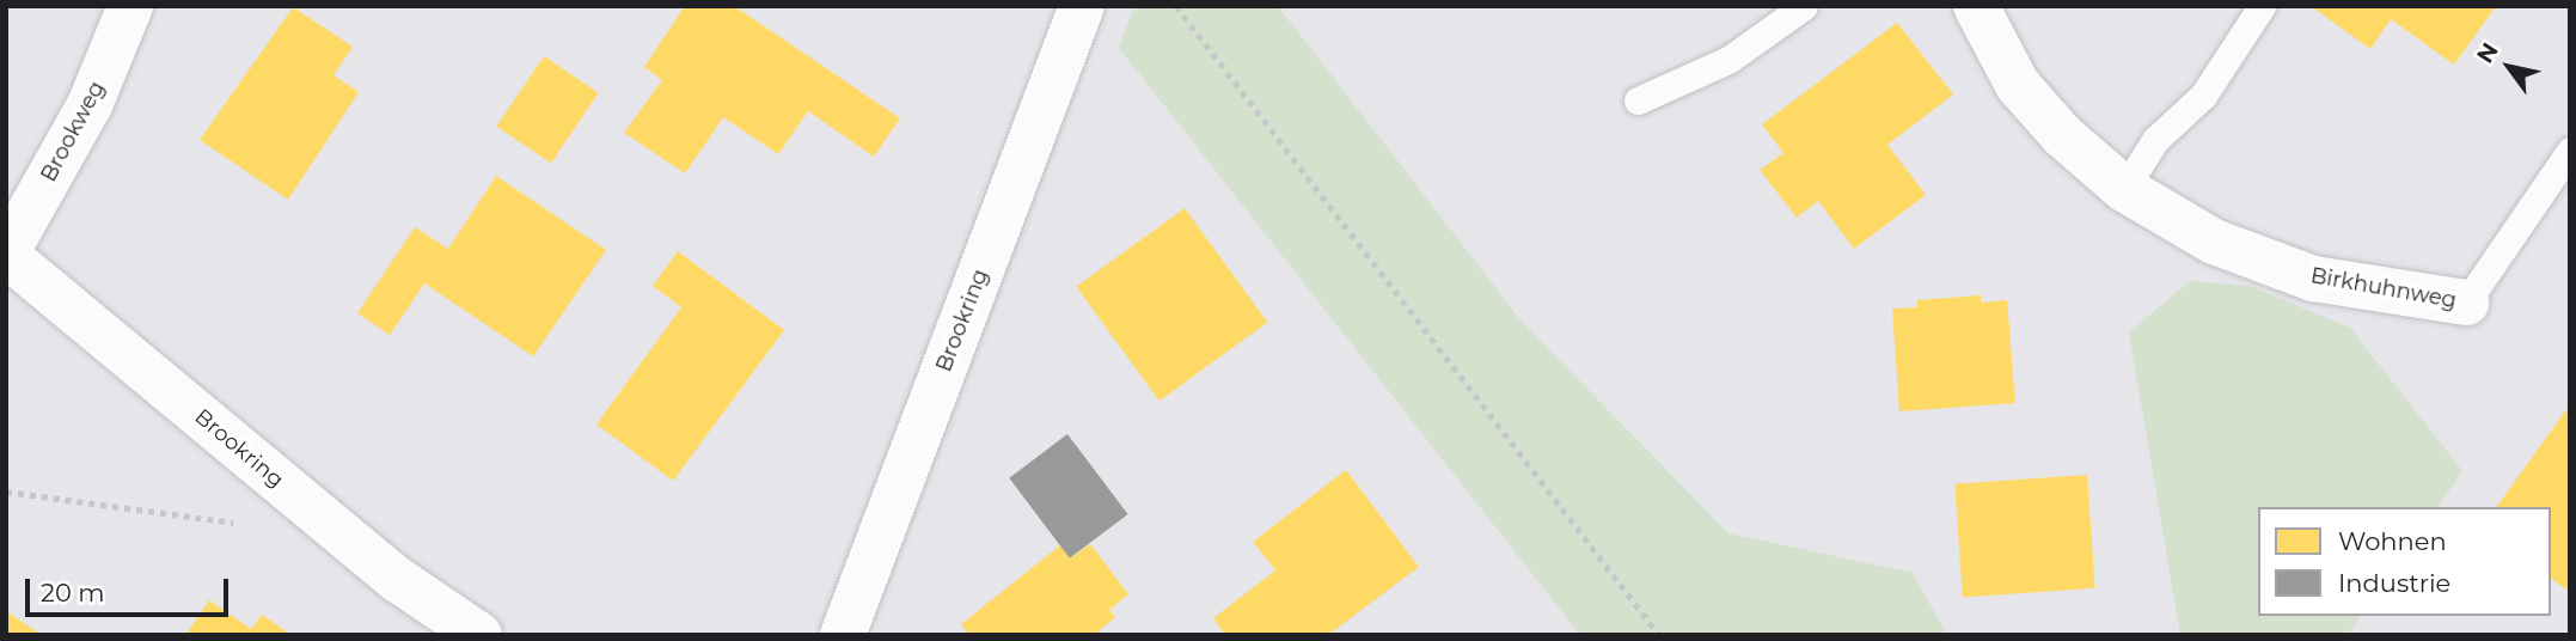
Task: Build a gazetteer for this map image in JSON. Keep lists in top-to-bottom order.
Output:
{
  "streets": {
    "street": ["Brookweg", "Birkhuhnweg", "Brookring"]
  },
  "crossings": [
    ["Brookweg", "Brookring"]
  ],
  "legend": ["Wohnen", "Industrie"],
  "scale_bar": "20 m",
  "north": "top left"
}
